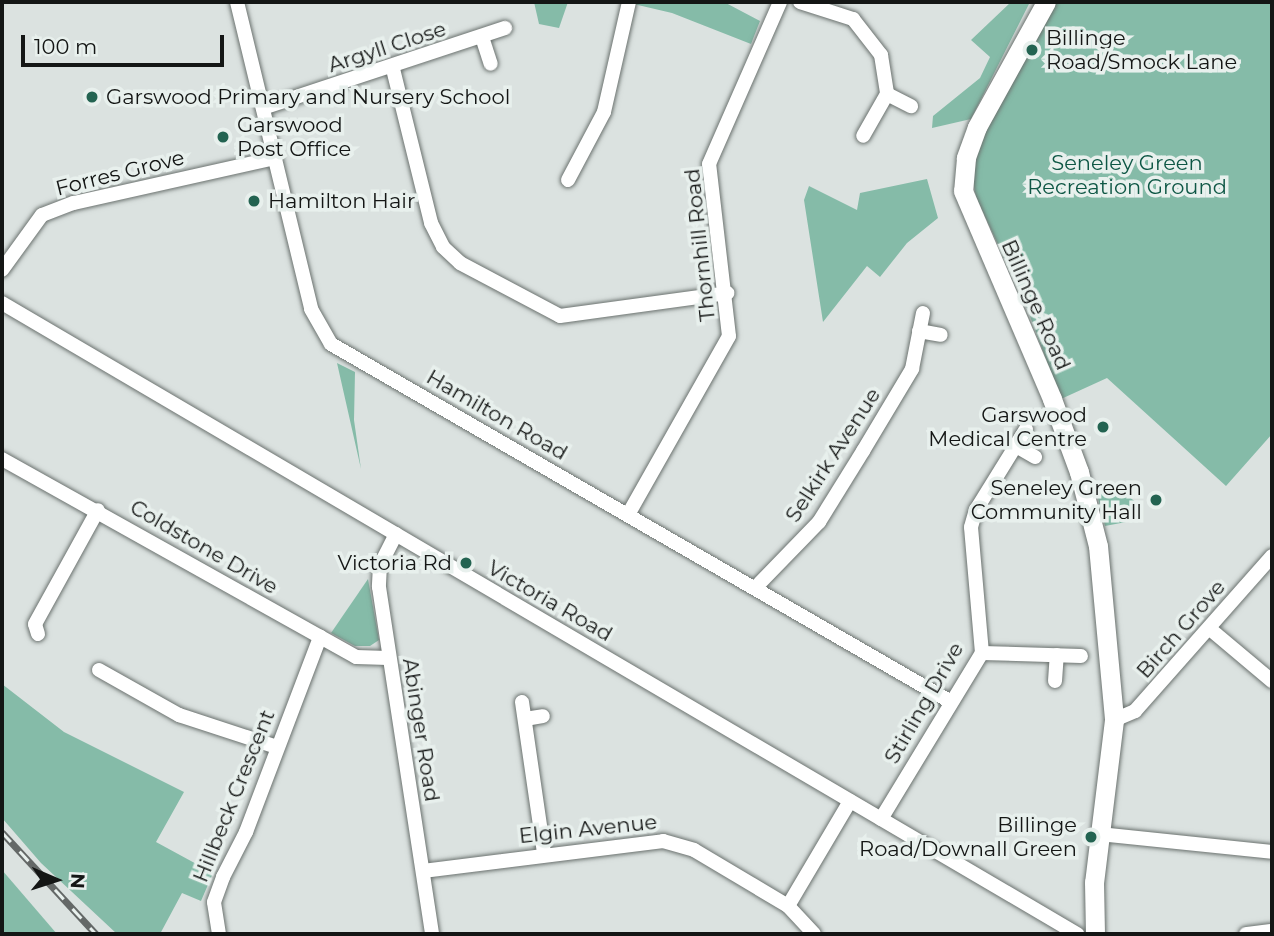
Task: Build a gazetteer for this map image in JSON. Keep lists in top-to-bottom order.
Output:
{
  "streets": {
    "main road": ["Billinge Road"],
    "street": [
      "Argyll Close",
      "Forres Grove",
      "Thornhill Road",
      "Hamilton Road",
      "Selkirk Avenue",
      "Coldstone Drive",
      "Victoria Road",
      "Birch Grove",
      "Stirling Drive",
      "Abinger Road",
      "Hillbeck Crescent",
      "Elgin Avenue"
    ]
  },
  "crossings": [
    ["Argyll Close", "Hamilton Road"],
    ["Forres Grove", "Hamilton Road"],
    ["Thornhill Road", "Hamilton Road"],
    ["Billinge Road", "Birch Grove"],
    ["Hamilton Road", "Selkirk Avenue"],
    ["Hamilton Road", "Stirling Drive"],
    ["Coldstone Drive", "Abinger Road"],
    ["Coldstone Drive", "Hillbeck Crescent"],
    ["Victoria Road", "Stirling Drive"],
    ["Victoria Road", "Abinger Road"],
    ["Abinger Road", "Elgin Avenue"]
  ],
  "parks": ["Seneley Green Recreation Ground"],
  "places": [
    "Billinge Road/Smock Lane",
    "Garswood Primary and Nursery School",
    "Garswood Post Office",
    "Hamilton Hair",
    "Garswood Medical Centre",
    "Seneley Green Community Hall",
    "Victoria Rd",
    "Billinge Road/Downall Green"
  ],
  "scale_bar": "100 m",
  "north": "right"
}
